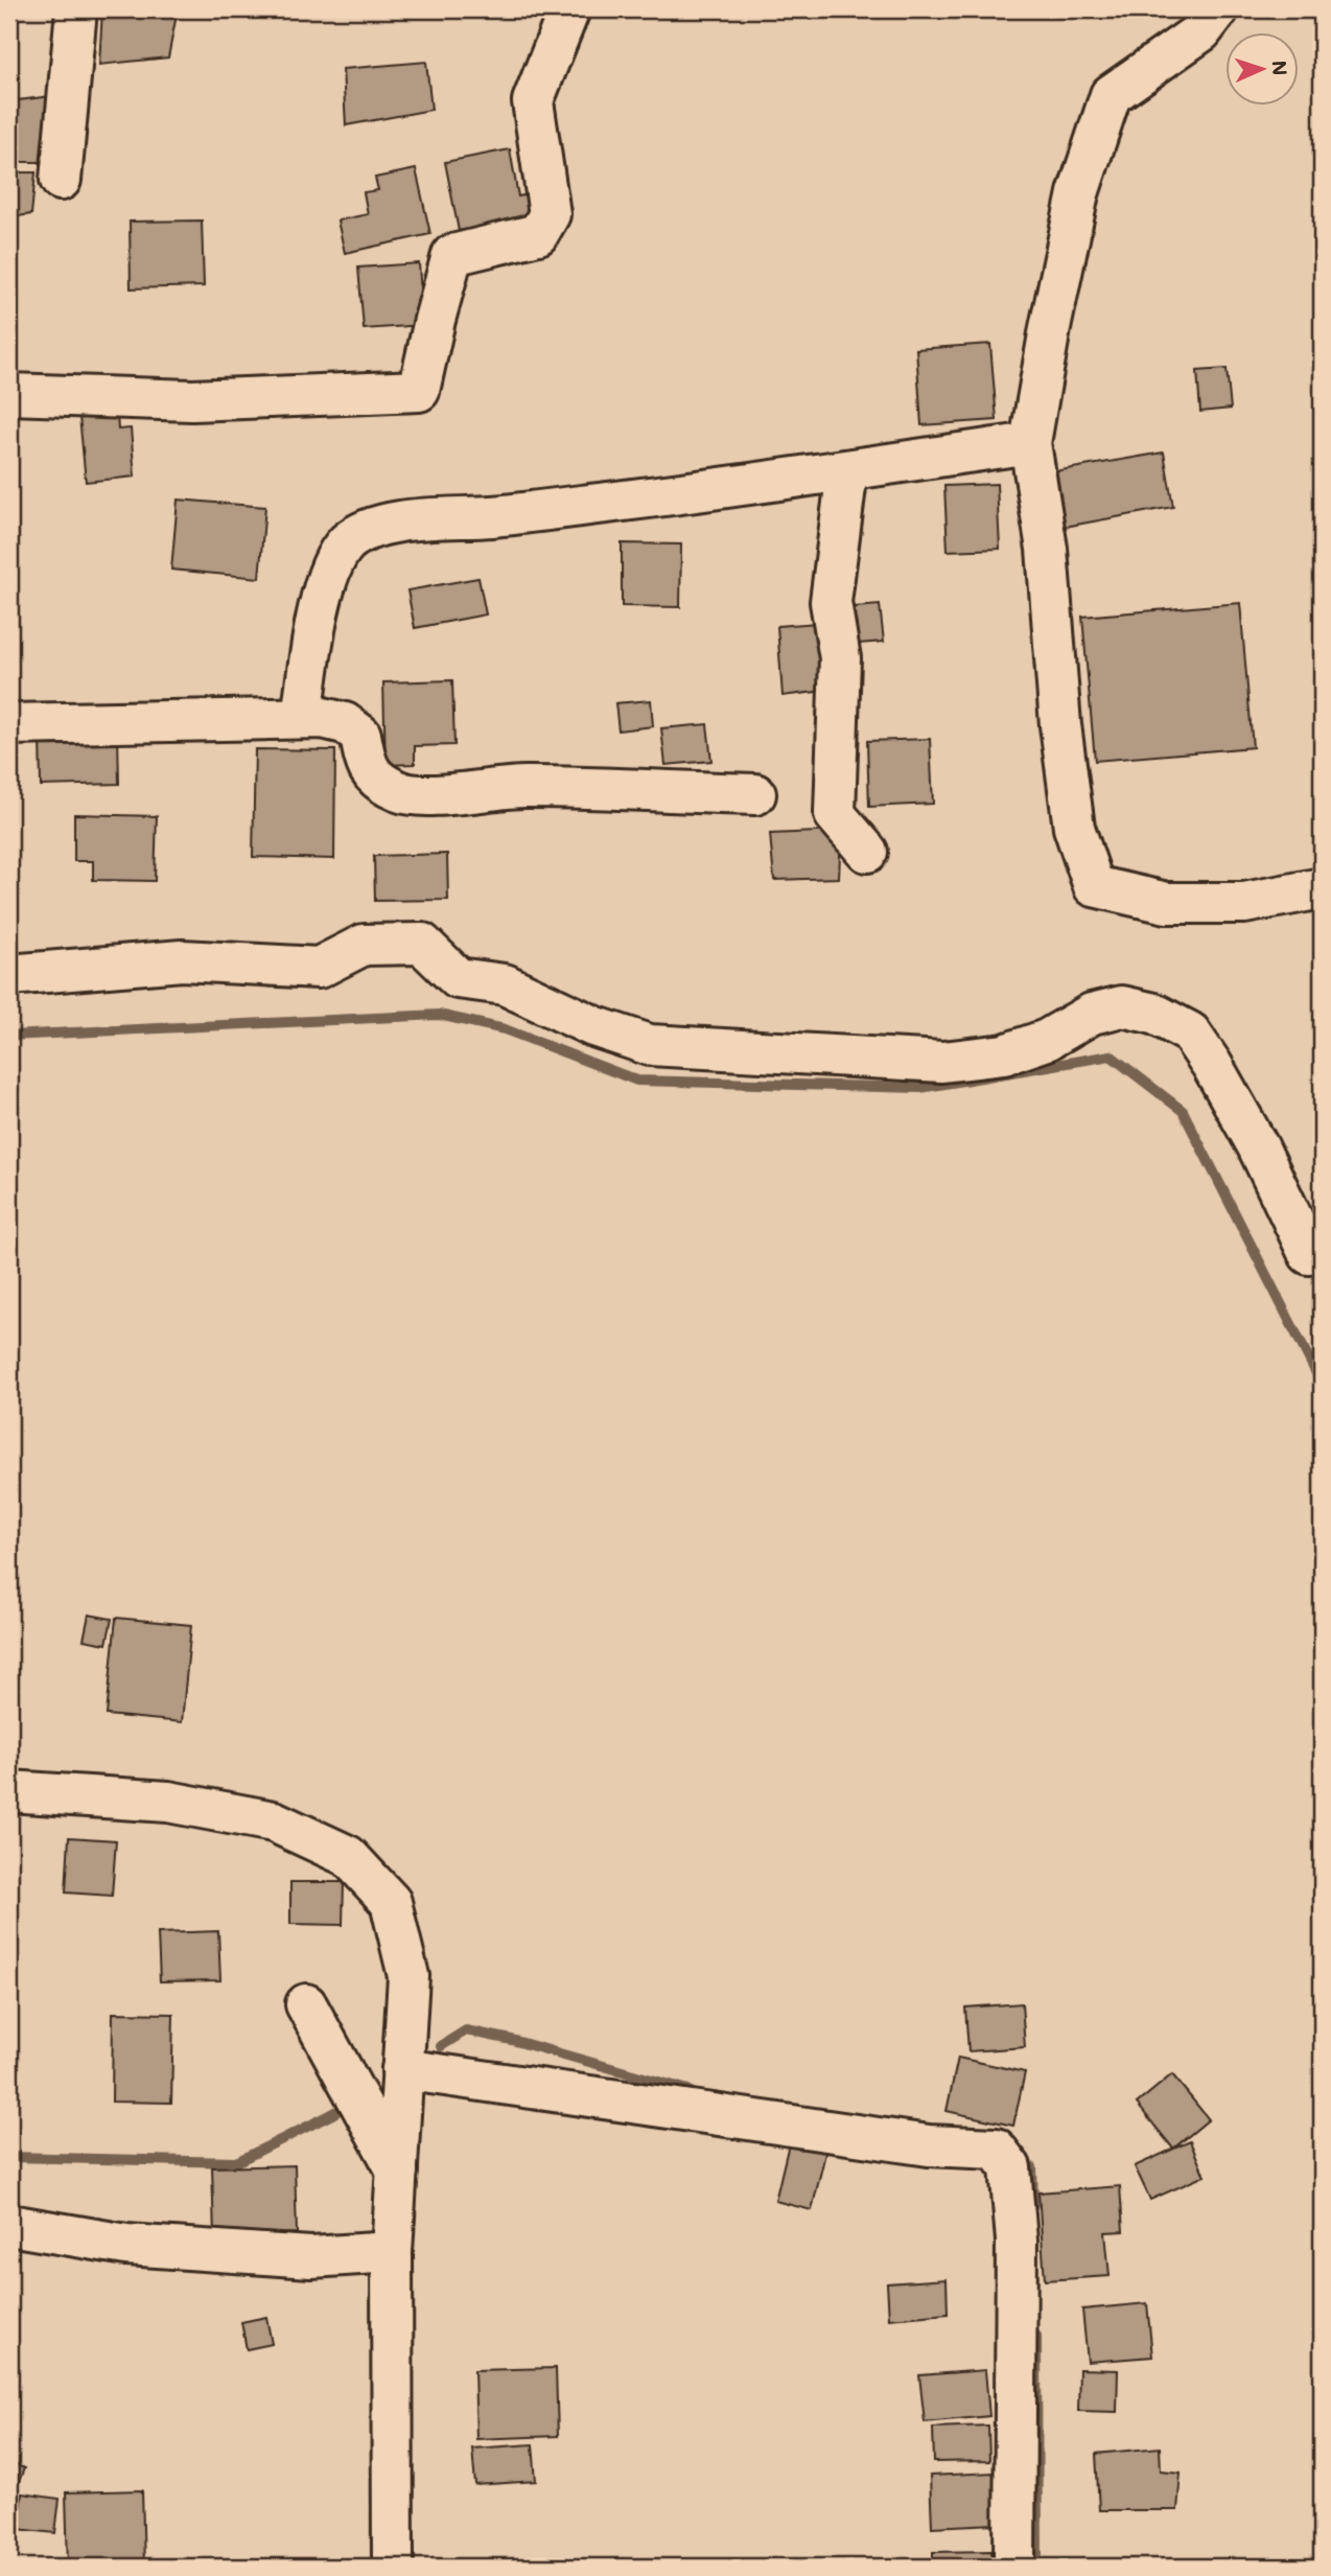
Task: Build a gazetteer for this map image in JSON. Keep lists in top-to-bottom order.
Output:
{
  "north": "right"
}
